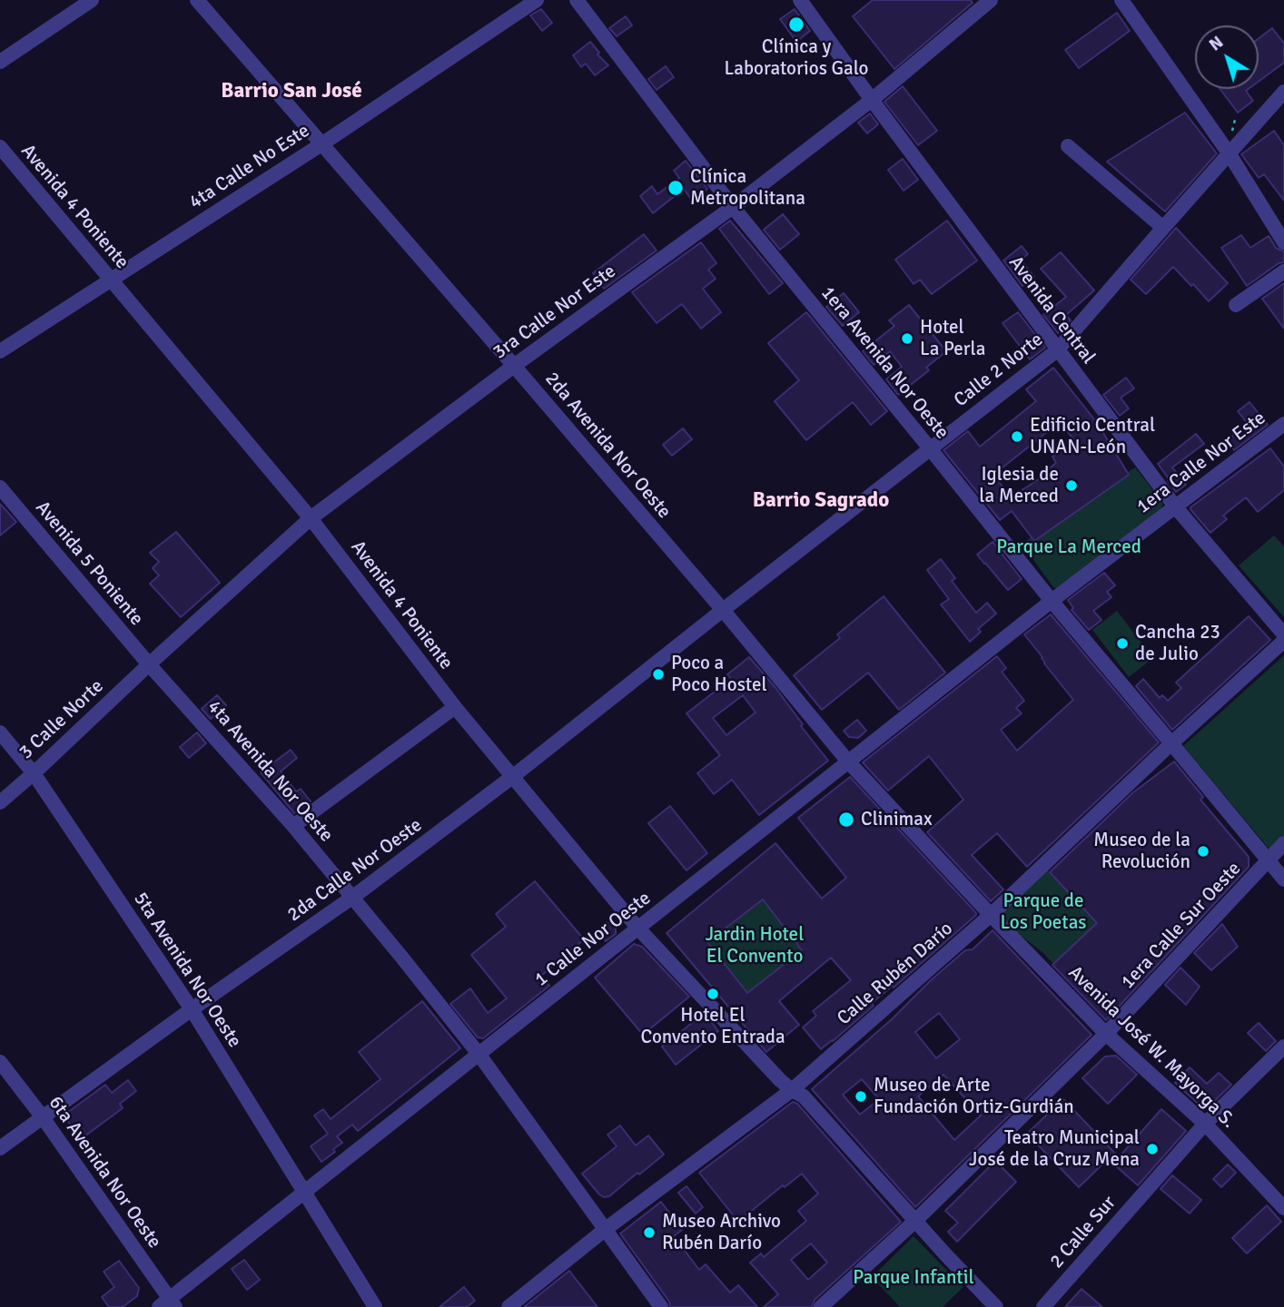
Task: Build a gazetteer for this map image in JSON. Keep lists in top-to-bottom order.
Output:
{
  "streets": {
    "street": [
      "4ta Calle No Este",
      "Avenida 4 Poniente",
      "Avenida Central",
      "3ra Calle Nor Este",
      "1era Avenida Nor Oeste",
      "Calle 2 Norte",
      "2da Avenida Nor Oeste",
      "1era Calle Nor Este",
      "Avenida 5 Poniente",
      "3 Calle Norte",
      "4ta Avenida Nor Oeste",
      "2da Calle Nor Oeste",
      "1era Calle Sur Oeste",
      "1 Calle Nor Oeste",
      "5ta Avenida Nor Oeste",
      "Calle Rubén Darío",
      "Avenida José W. Mayorga S.",
      "6ta Avenida Nor Oeste",
      "2 Calle Sur"
    ]
  },
  "crossings": [
    ["4ta Calle No Este", "Avenida 4 Poniente"],
    ["4ta Calle No Este", "2da Avenida Nor Oeste"],
    ["Avenida 4 Poniente", "3ra Calle Nor Este"],
    ["Avenida 4 Poniente", "2da Calle Nor Oeste"],
    ["Avenida 4 Poniente", "1era Calle Sur Oeste"],
    ["Avenida 4 Poniente", "1 Calle Nor Oeste"],
    ["Avenida 4 Poniente", "Calle Rubén Darío"],
    ["Avenida Central", "3ra Calle Nor Este"],
    ["Avenida Central", "Calle 2 Norte"],
    ["Avenida Central", "1era Calle Nor Este"],
    ["3ra Calle Nor Este", "1era Avenida Nor Oeste"],
    ["3ra Calle Nor Este", "2da Avenida Nor Oeste"],
    ["3ra Calle Nor Este", "Avenida 5 Poniente"],
    ["3ra Calle Nor Este", "3 Calle Norte"],
    ["3ra Calle Nor Este", "4ta Avenida Nor Oeste"],
    ["1era Avenida Nor Oeste", "Calle 2 Norte"],
    ["1era Avenida Nor Oeste", "1era Calle Nor Este"],
    ["1era Avenida Nor Oeste", "1era Calle Sur Oeste"],
    ["1era Avenida Nor Oeste", "1 Calle Nor Oeste"],
    ["1era Avenida Nor Oeste", "Calle Rubén Darío"],
    ["Calle 2 Norte", "2da Avenida Nor Oeste"],
    ["Calle 2 Norte", "2da Calle Nor Oeste"],
    ["2da Avenida Nor Oeste", "2da Calle Nor Oeste"],
    ["2da Avenida Nor Oeste", "1 Calle Nor Oeste"],
    ["2da Avenida Nor Oeste", "Calle Rubén Darío"],
    ["2da Avenida Nor Oeste", "Avenida José W. Mayorga S."],
    ["1era Calle Nor Este", "1 Calle Nor Oeste"],
    ["Avenida 5 Poniente", "3 Calle Norte"],
    ["Avenida 5 Poniente", "4ta Avenida Nor Oeste"],
    ["3 Calle Norte", "4ta Avenida Nor Oeste"],
    ["3 Calle Norte", "5ta Avenida Nor Oeste"],
    ["4ta Avenida Nor Oeste", "2da Calle Nor Oeste"],
    ["4ta Avenida Nor Oeste", "1 Calle Nor Oeste"],
    ["4ta Avenida Nor Oeste", "Calle Rubén Darío"],
    ["2da Calle Nor Oeste", "5ta Avenida Nor Oeste"],
    ["2da Calle Nor Oeste", "6ta Avenida Nor Oeste"],
    ["1era Calle Sur Oeste", "Avenida José W. Mayorga S."],
    ["1 Calle Nor Oeste", "5ta Avenida Nor Oeste"],
    ["1 Calle Nor Oeste", "6ta Avenida Nor Oeste"],
    ["Calle Rubén Darío", "Avenida José W. Mayorga S."],
    ["Avenida José W. Mayorga S.", "2 Calle Sur"]
  ],
  "districts": ["Barrio San José", "Barrio Sagrado"],
  "parks": [
    "Parque La Merced",
    "Parque de Los Poetas",
    "Jardin Hotel El Convento",
    "Parque Infantil"
  ],
  "places": [
    "Clínica y Laboratorios Galo",
    "Clínica Metropolitana",
    "Hotel La Perla",
    "Edificio Central UNAN-León",
    "Iglesia de la Merced",
    "Cancha 23 de Julio",
    "Poco a Poco Hostel",
    "Clinimax",
    "Museo de la Revolución",
    "Hotel El Convento Entrada",
    "Museo de Arte Fundación Ortiz-Gurdián",
    "Teatro Municipal José de la Cruz Mena",
    "Museo Archivo Rubén Darío"
  ],
  "north": "top left"
}
